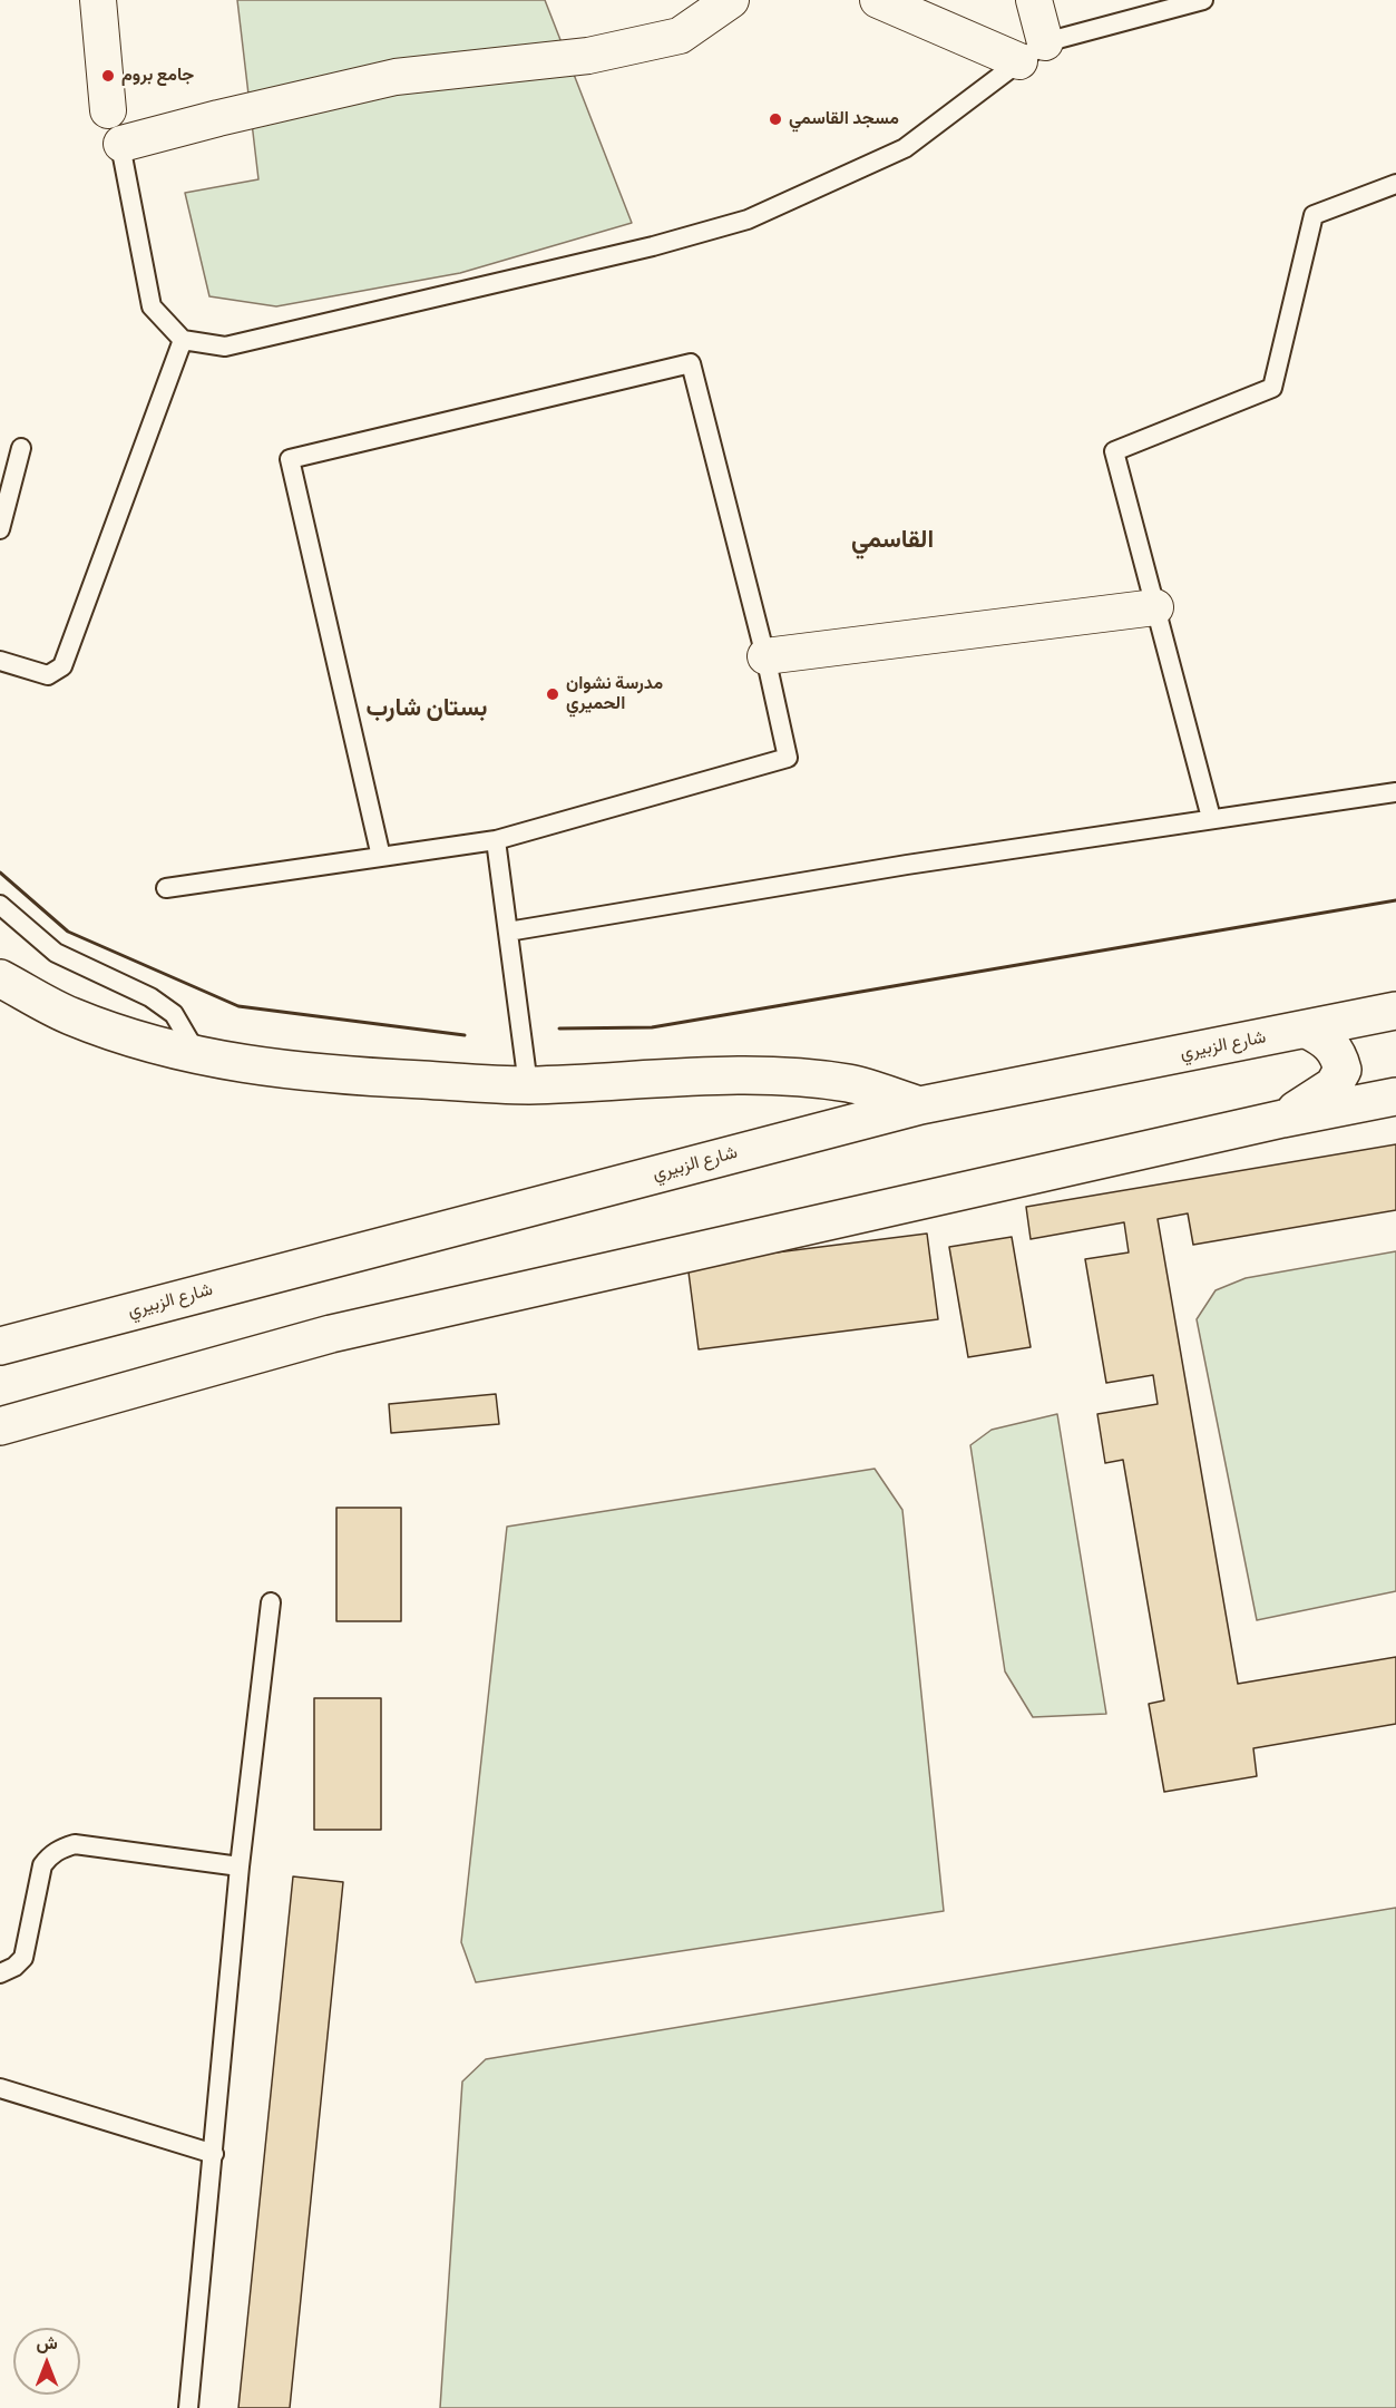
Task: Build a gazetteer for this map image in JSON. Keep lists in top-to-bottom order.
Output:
{
  "streets": {
    "main road": ["شارع الزبيري"]
  },
  "districts": ["القاسمي", "بستان شارب"],
  "places": ["جامع بروم", "مسجد القاسمي", "مدرسة نشوان الحميري"],
  "north": "top"
}
